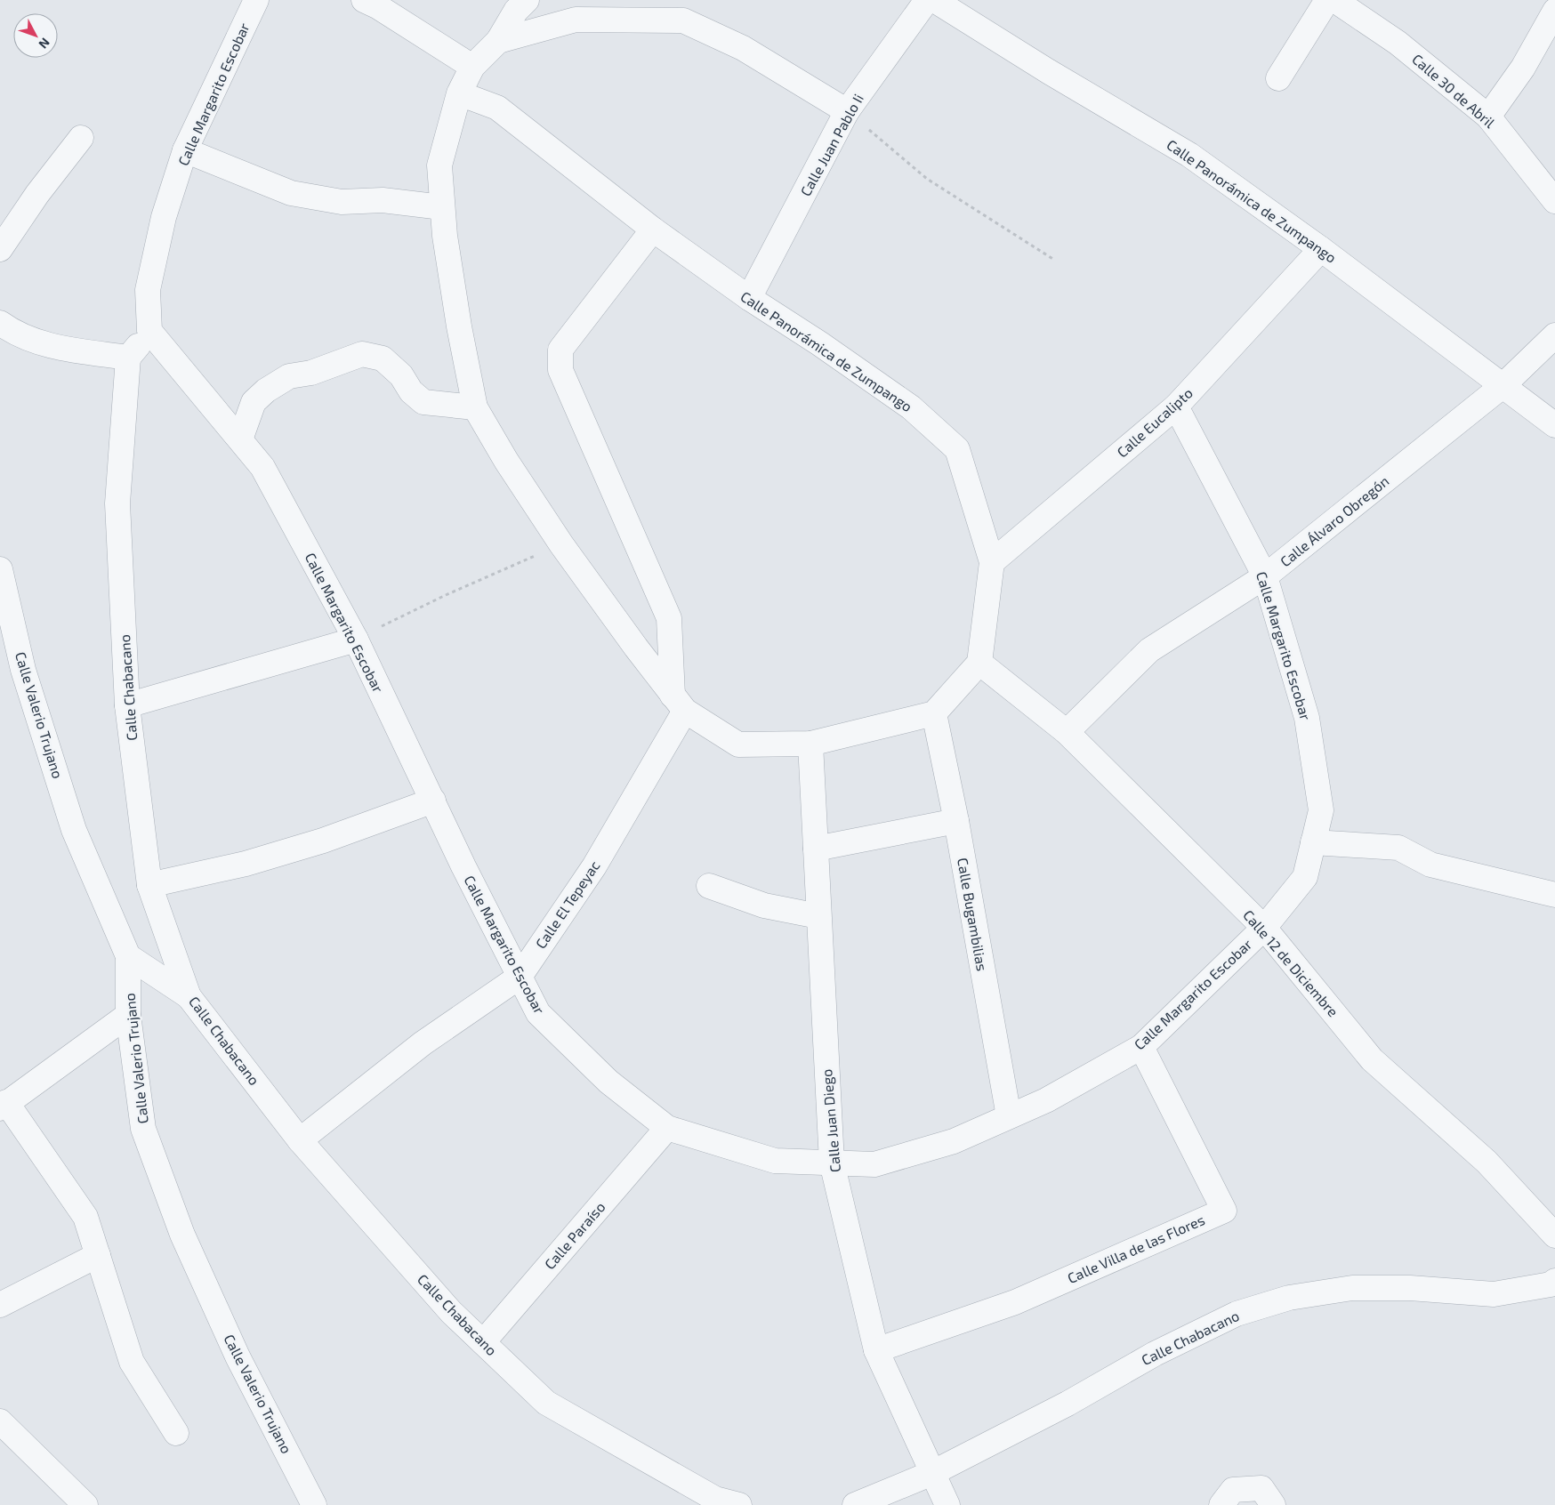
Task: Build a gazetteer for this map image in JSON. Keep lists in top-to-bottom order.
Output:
{
  "streets": {
    "street": [
      "Calle 30 de Abril",
      "Calle Margarito Escobar",
      "Calle Juan Pablo Ii",
      "Calle Panorámica de Zumpango",
      "Calle Eucalipto",
      "Calle Álvaro Obregón",
      "Calle Chabacano",
      "Calle Valerio Trujano",
      "Calle El Tepeyac",
      "Calle Bugambilias",
      "Calle 12 de Diciembre",
      "Calle Juan Diego",
      "Calle Paraíso",
      "Calle Villa de las Flores"
    ]
  },
  "crossings": [
    ["Calle Margarito Escobar", "Calle Eucalipto"],
    ["Calle Margarito Escobar", "Calle Álvaro Obregón"],
    ["Calle Margarito Escobar", "Calle El Tepeyac"],
    ["Calle Margarito Escobar", "Calle Bugambilias"],
    ["Calle Margarito Escobar", "Calle 12 de Diciembre"],
    ["Calle Margarito Escobar", "Calle Juan Diego"],
    ["Calle Margarito Escobar", "Calle Paraíso"],
    ["Calle Margarito Escobar", "Calle Villa de las Flores"],
    ["Calle Juan Pablo Ii", "Calle Panorámica de Zumpango"],
    ["Calle Panorámica de Zumpango", "Calle Eucalipto"],
    ["Calle Panorámica de Zumpango", "Calle Álvaro Obregón"],
    ["Calle Panorámica de Zumpango", "Calle 12 de Diciembre"],
    ["Calle Álvaro Obregón", "Calle 12 de Diciembre"],
    ["Calle Chabacano", "Calle El Tepeyac"],
    ["Calle Chabacano", "Calle Juan Diego"],
    ["Calle Chabacano", "Calle Paraíso"],
    ["Calle Juan Diego", "Calle Villa de las Flores"]
  ],
  "north": "bottom right"
}
